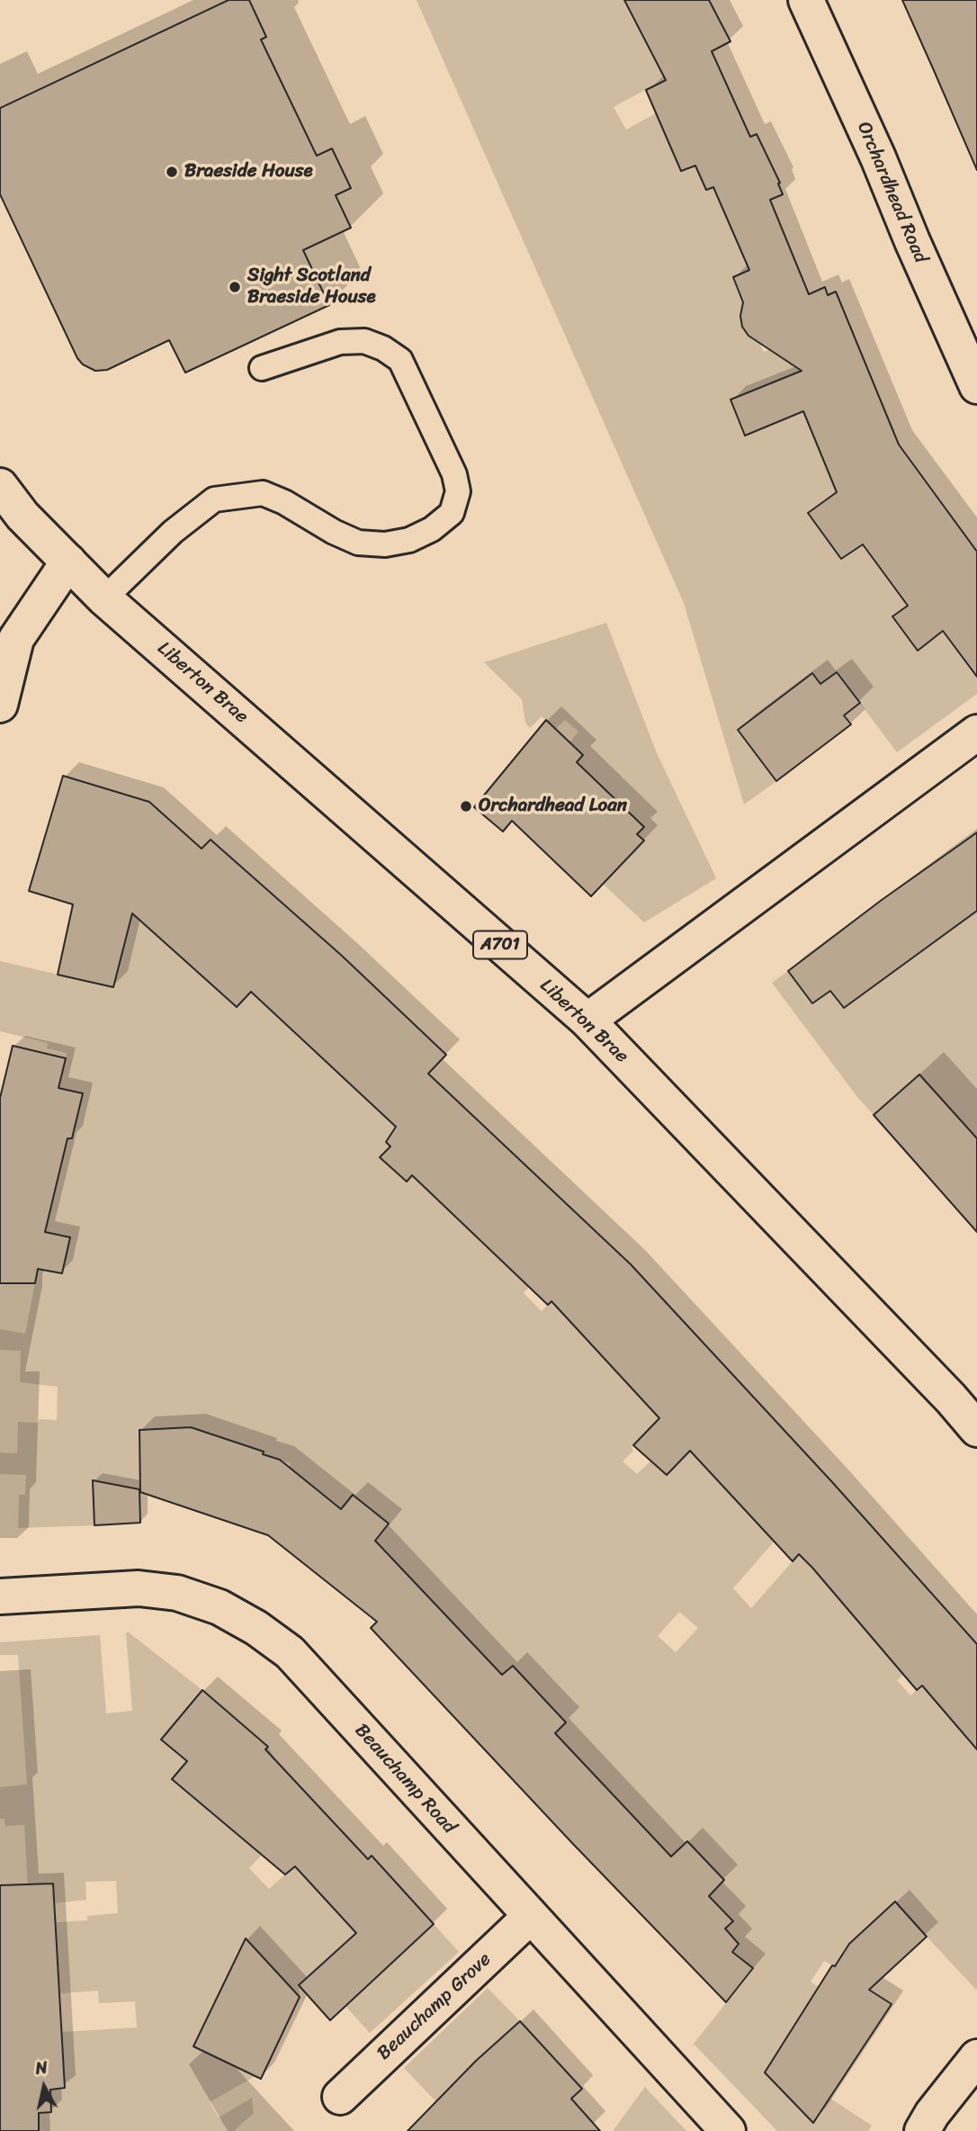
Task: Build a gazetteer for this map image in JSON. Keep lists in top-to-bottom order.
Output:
{
  "streets": {
    "street": [
      "Orchardhead Road",
      "Liberton Brae",
      "A701",
      "Beauchamp Road",
      "Beauchamp Grove"
    ]
  },
  "crossings": [
    ["Beauchamp Road", "Beauchamp Grove"]
  ],
  "places": ["Braeside House", "Sight Scotland Braeside House", "Orchardhead Loan"],
  "north": "top"
}
